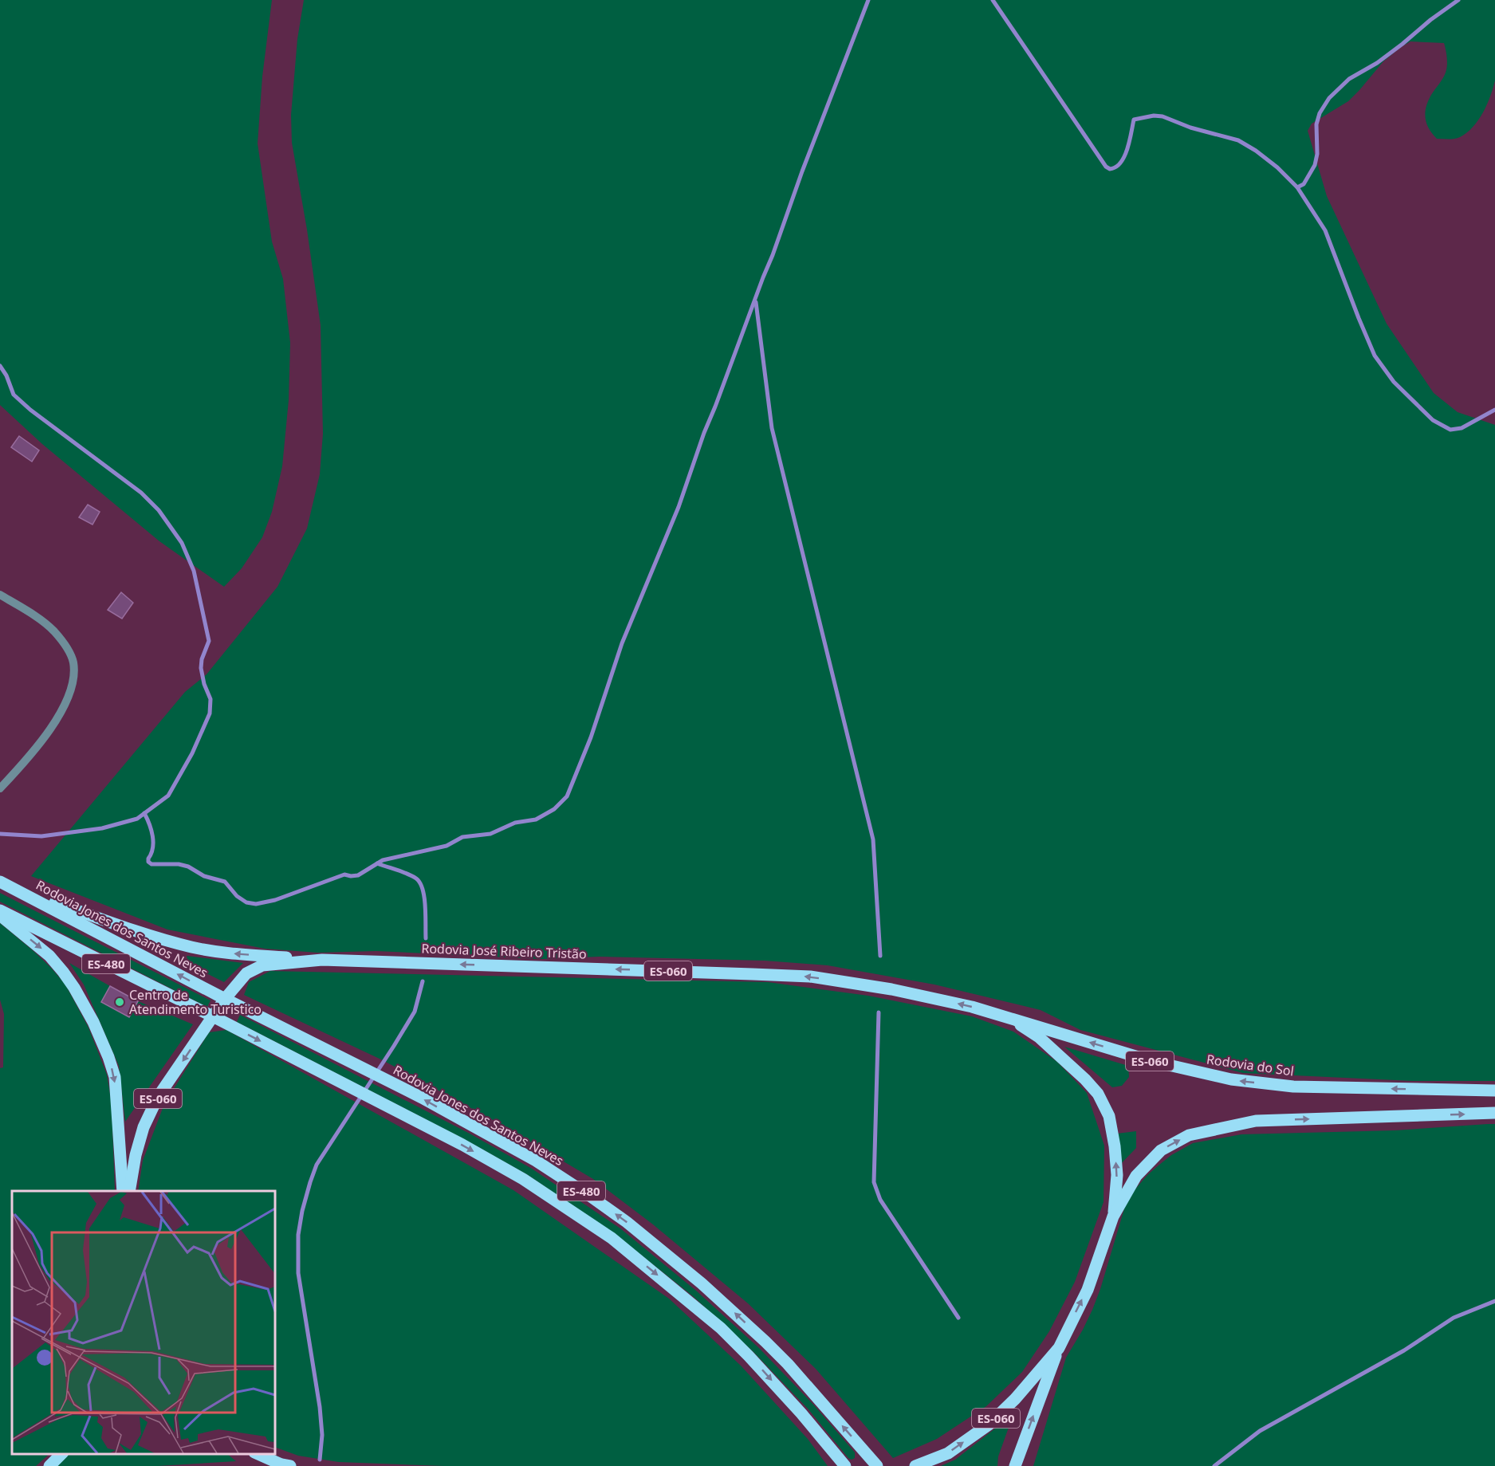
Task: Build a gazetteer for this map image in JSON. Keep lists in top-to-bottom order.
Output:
{
  "streets": {
    "main road": [
      "Rodovia Jones dos Santos Neves",
      "Rodovia José Ribeiro Tristão",
      "ES-480",
      "ES-060",
      "Rodovia do Sol"
    ]
  },
  "crossings": [
    ["Rodovia Jones dos Santos Neves", "Rodovia José Ribeiro Tristão"],
    ["Rodovia José Ribeiro Tristão", "ES-480"],
    ["Rodovia José Ribeiro Tristão", "Rodovia do Sol"]
  ],
  "one_way": ["Rodovia José Ribeiro Tristão", "Rodovia do Sol"],
  "places": ["Centro de Atendimento Turistico"]
}
